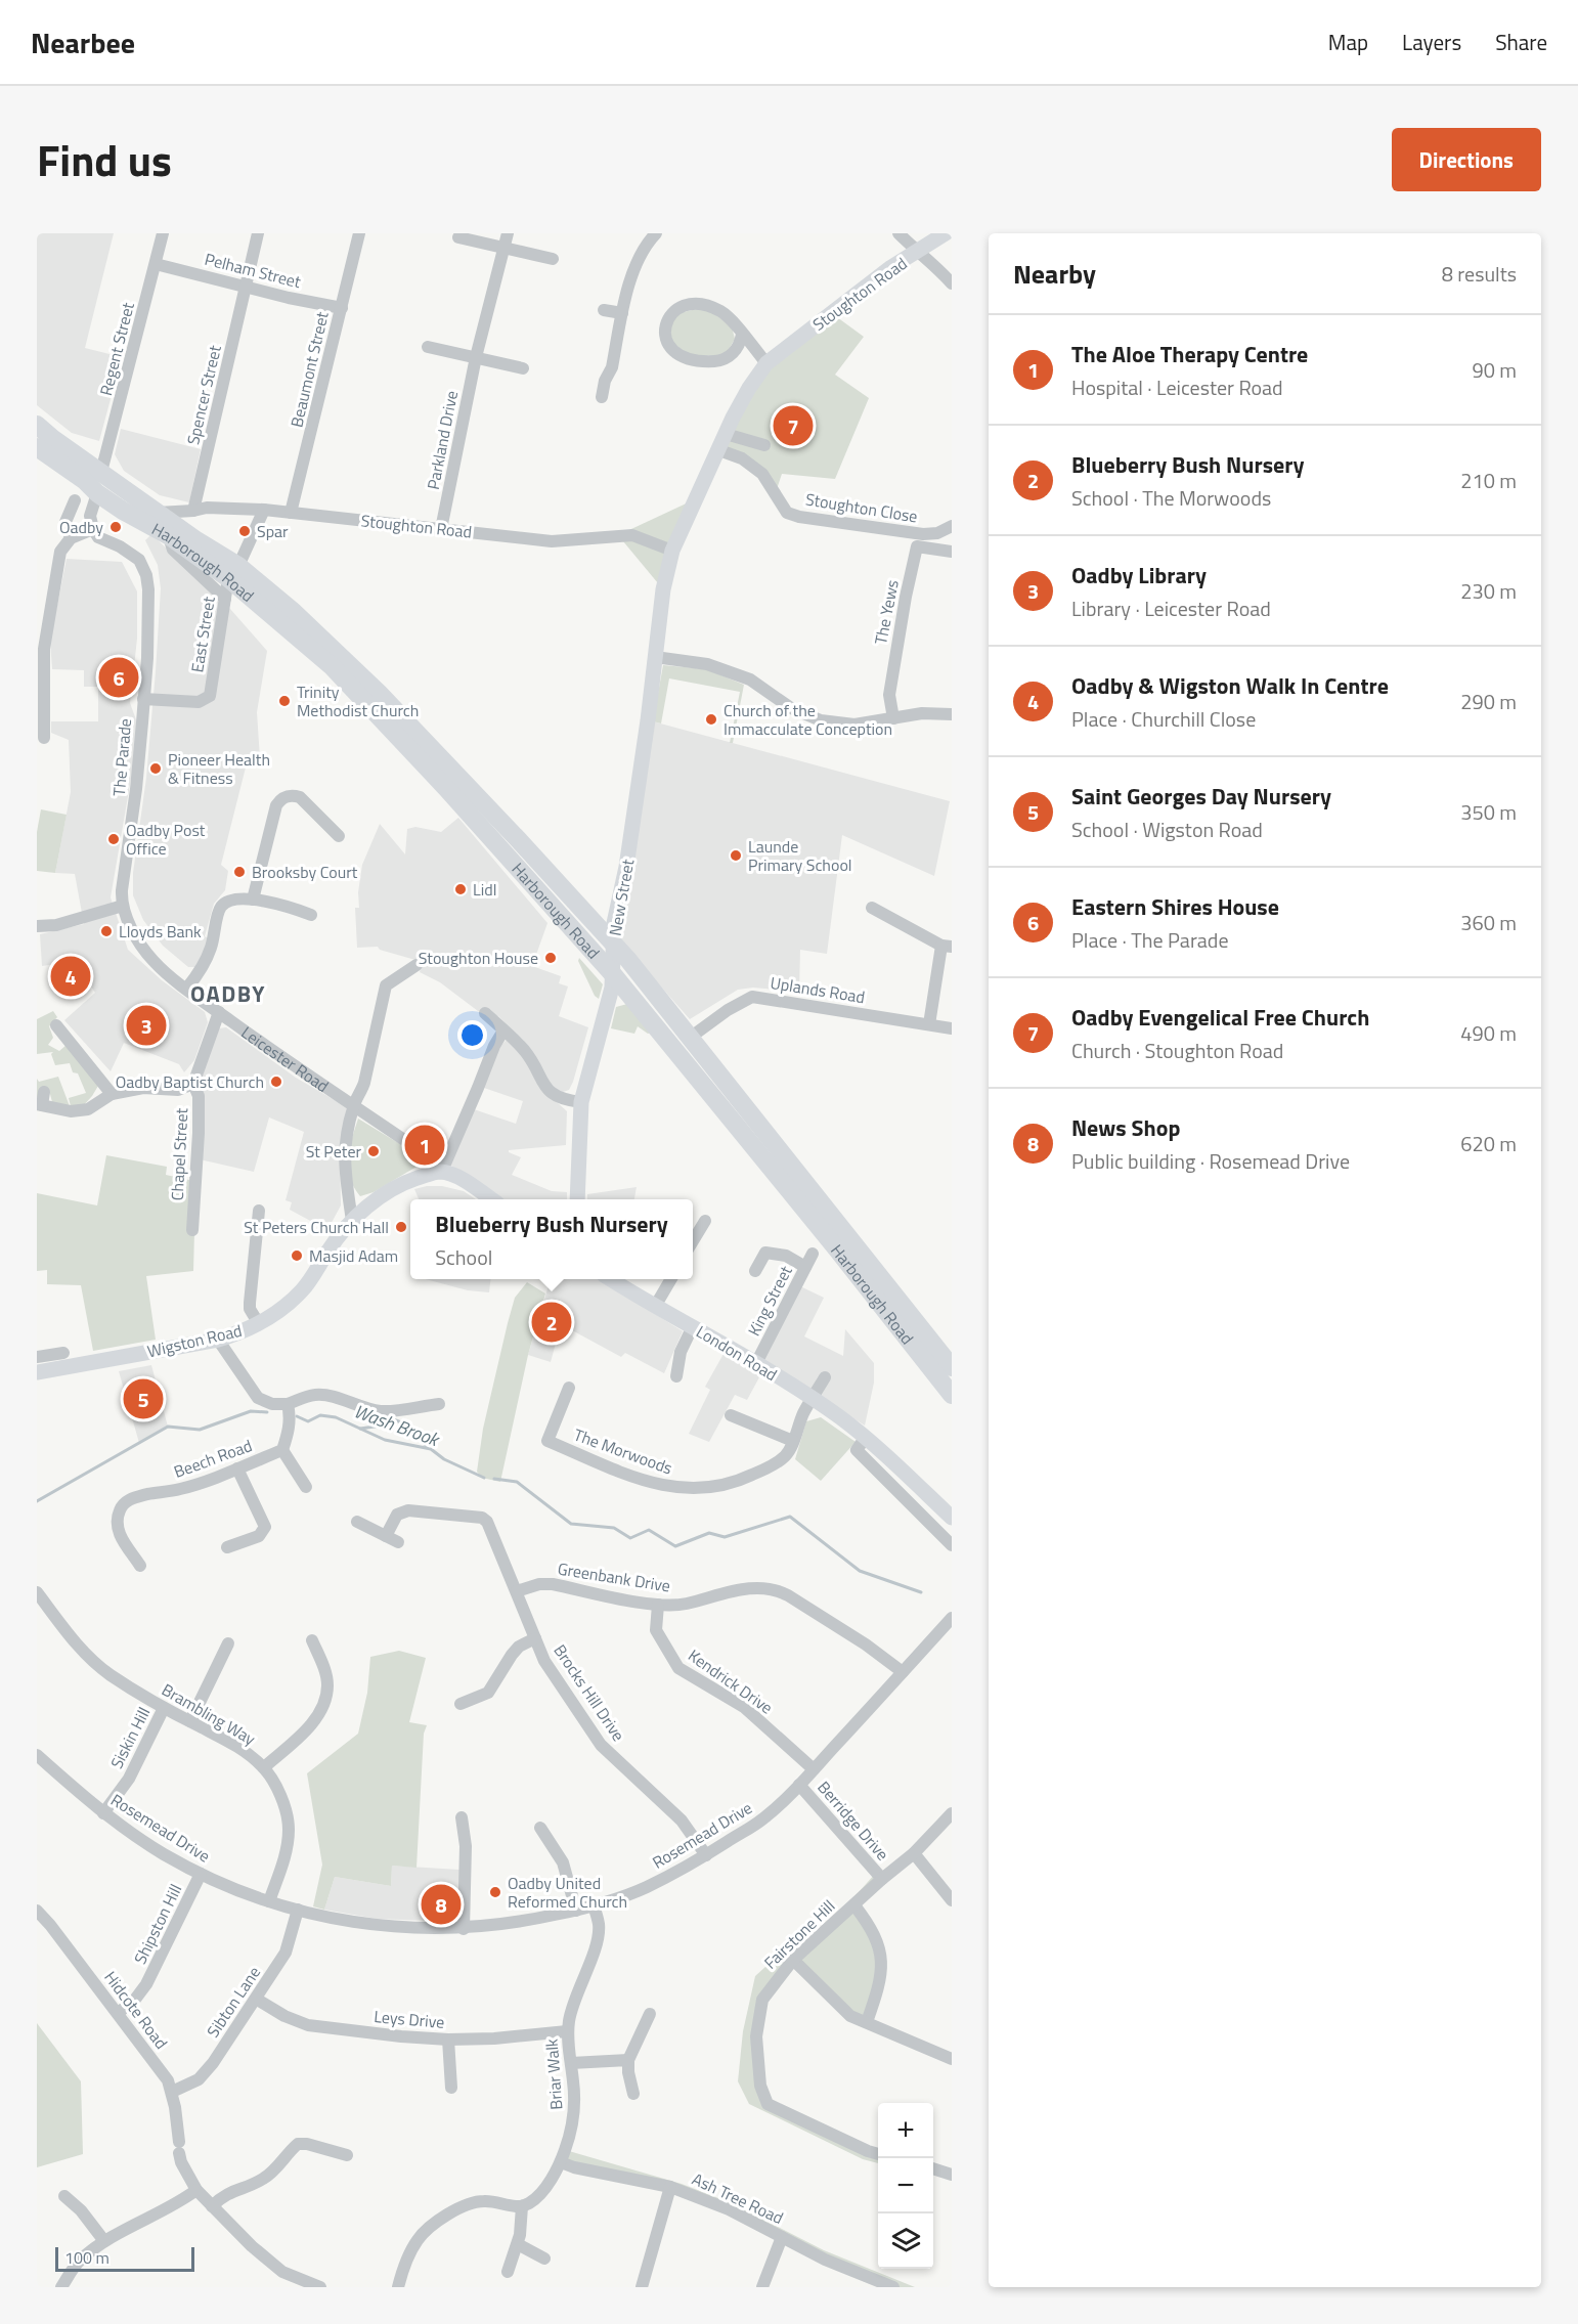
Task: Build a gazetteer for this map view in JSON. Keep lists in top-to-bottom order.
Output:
{
  "streets": {
    "highway": ["Harborough Road"],
    "main road": [
      "Stoughton Road",
      "New Street",
      "Wigston Road",
      "London Road"
    ],
    "street": [
      "Pelham Street",
      "Regent Street",
      "Beaumont Street",
      "Spencer Street",
      "Parkland Drive",
      "Stoughton Close",
      "The Yews",
      "East Street",
      "The Parade",
      "Uplands Road",
      "Leicester Road",
      "Chapel Street",
      "King Street",
      "The Morwoods",
      "Beech Road",
      "Greenbank Drive",
      "Kendrick Drive",
      "Brocks Hill Drive",
      "Brambling Way",
      "Siskin Hill",
      "Berridge Drive",
      "Rosemead Drive",
      "Shipston Hill",
      "Fairstone Hill",
      "Sibton Lane",
      "Hidcote Road",
      "Leys Drive",
      "Briar Walk",
      "Ash Tree Road"
    ]
  },
  "crossings": [
    ["Pelham Street", "Regent Street"],
    ["Pelham Street", "Beaumont Street"],
    ["Pelham Street", "Spencer Street"],
    ["Stoughton Road", "Beaumont Street"],
    ["Stoughton Road", "Spencer Street"],
    ["Stoughton Road", "Parkland Drive"],
    ["Stoughton Road", "Stoughton Close"],
    ["Stoughton Road", "Harborough Road"],
    ["Stoughton Road", "East Street"],
    ["Stoughton Road", "New Street"],
    ["Regent Street", "Harborough Road"],
    ["Harborough Road", "East Street"],
    ["Harborough Road", "New Street"],
    ["Harborough Road", "Uplands Road"],
    ["East Street", "The Parade"],
    ["The Parade", "Leicester Road"],
    ["Leicester Road", "Chapel Street"],
    ["Leicester Road", "Wigston Road"],
    ["King Street", "London Road"],
    ["London Road", "The Morwoods"],
    ["Greenbank Drive", "Kendrick Drive"],
    ["Greenbank Drive", "Brocks Hill Drive"],
    ["Greenbank Drive", "Rosemead Drive"],
    ["Kendrick Drive", "Rosemead Drive"],
    ["Brocks Hill Drive", "Rosemead Drive"],
    ["Brambling Way", "Siskin Hill"],
    ["Brambling Way", "Rosemead Drive"],
    ["Siskin Hill", "Rosemead Drive"],
    ["Berridge Drive", "Rosemead Drive"],
    ["Berridge Drive", "Fairstone Hill"],
    ["Rosemead Drive", "Shipston Hill"],
    ["Rosemead Drive", "Sibton Lane"],
    ["Rosemead Drive", "Briar Walk"],
    ["Shipston Hill", "Hidcote Road"],
    ["Sibton Lane", "Hidcote Road"],
    ["Sibton Lane", "Leys Drive"],
    ["Leys Drive", "Briar Walk"],
    ["Briar Walk", "Ash Tree Road"]
  ],
  "districts": ["OADBY"],
  "water": ["Wash Brook"],
  "places": [
    "Oadby",
    "Spar",
    "Trinity Methodist Church",
    "Church of the Immacculate Conception",
    "Pioneer Health & Fitness",
    "Oadby Post Office",
    "Launde Primary School",
    "Brooksby Court",
    "Lidl",
    "Lloyds Bank",
    "Stoughton House",
    "Oadby Baptist Church",
    "St Peter",
    "St Peters Church Hall",
    "Masjid Adam",
    "Oadby United Reformed Church"
  ],
  "scale_bar": "100 m",
  "page": {
    "header": "Nearbee",
    "nav": ["Map", "Layers", "Share"],
    "title": "Find us",
    "buttons": "Directions",
    "heading": ["Nearby", "8 results"],
    "list": [
      {
        "mark": "1",
        "name": "The Aloe Therapy Centre",
        "note": "Hospital · Leicester Road",
        "value": "90 m"
      },
      {
        "mark": "2",
        "name": "Blueberry Bush Nursery",
        "note": "School · The Morwoods",
        "value": "210 m"
      },
      {
        "mark": "3",
        "name": "Oadby Library",
        "note": "Library · Leicester Road",
        "value": "230 m"
      },
      {
        "mark": "4",
        "name": "Oadby & Wigston Walk In Centre",
        "note": "Place · Churchill Close",
        "value": "290 m"
      },
      {
        "mark": "5",
        "name": "Saint Georges Day Nursery",
        "note": "School · Wigston Road",
        "value": "350 m"
      },
      {
        "mark": "6",
        "name": "Eastern Shires House",
        "note": "Place · The Parade",
        "value": "360 m"
      },
      {
        "mark": "7",
        "name": "Oadby Evengelical Free Church",
        "note": "Church · Stoughton Road",
        "value": "490 m"
      },
      {
        "mark": "8",
        "name": "News Shop",
        "note": "Public building · Rosemead Drive",
        "value": "620 m"
      }
    ],
    "pins": [
      "7",
      "6",
      "4",
      "3",
      "1",
      "2",
      "5",
      "8"
    ],
    "popup": ["Blueberry Bush Nursery", "School"],
    "map_buttons": ["+", "−"],
    "scale": "100 m"
  }
}
